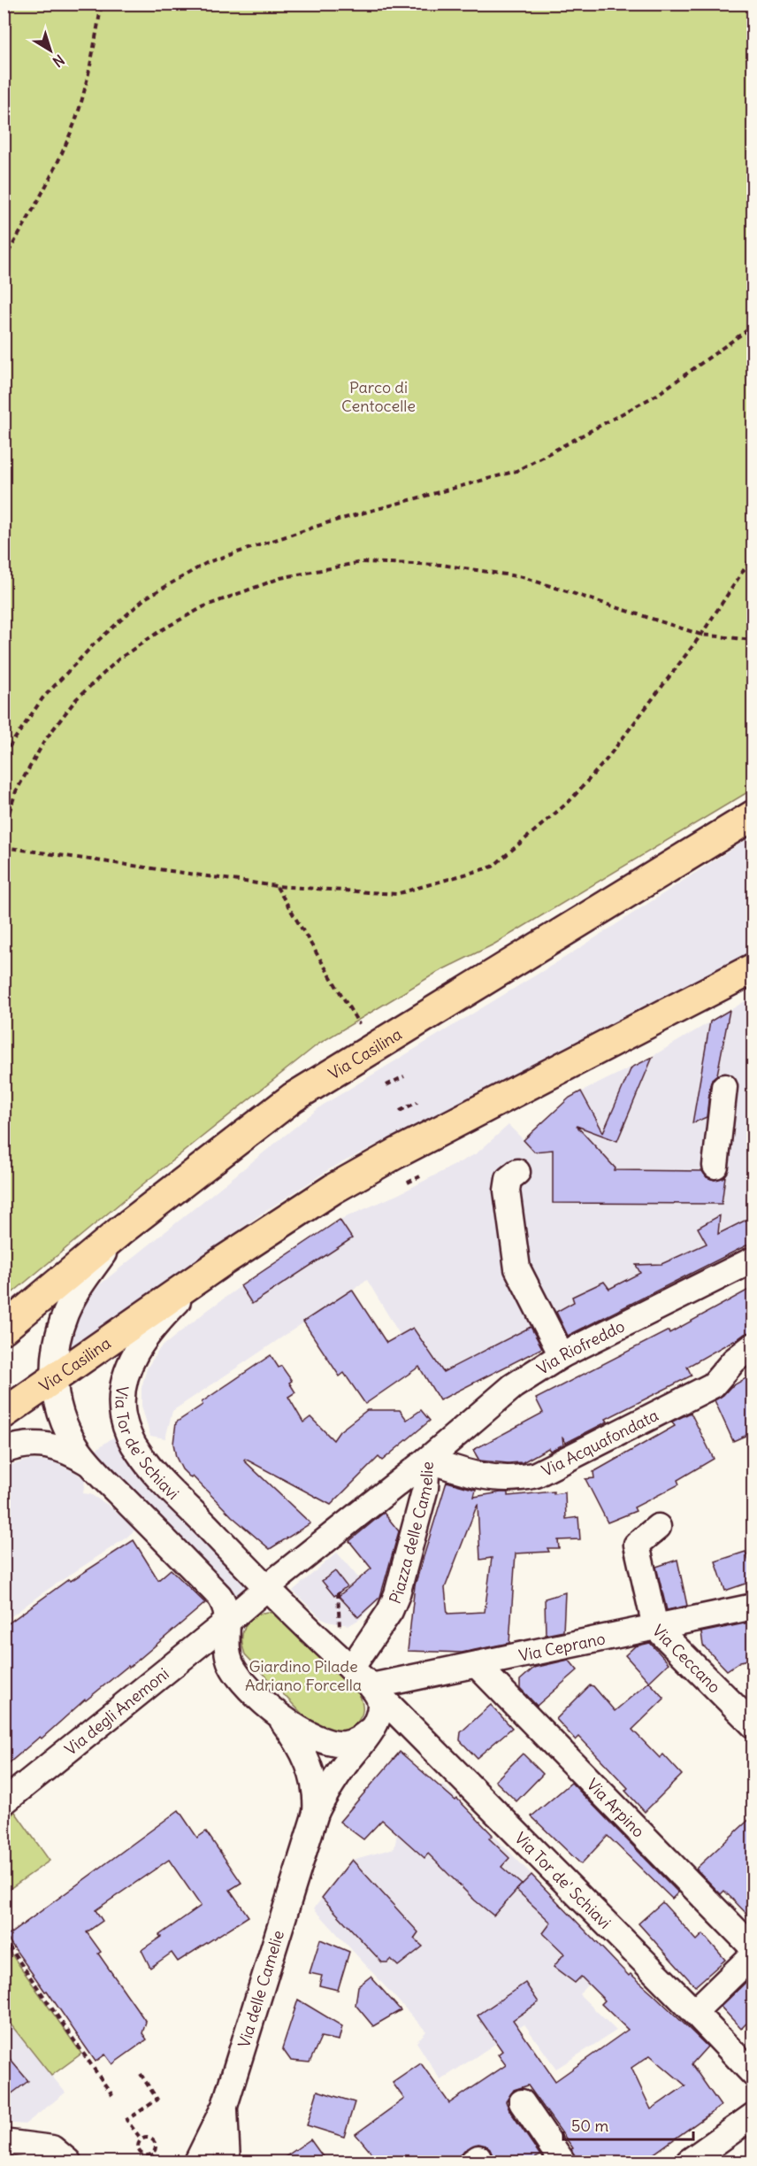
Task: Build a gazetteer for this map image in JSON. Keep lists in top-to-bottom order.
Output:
{
  "streets": {
    "main road": ["Via Casilina"],
    "street": [
      "Via Riofreddo",
      "Via Tor de' Schiavi",
      "Via Acquafondata",
      "Piazza delle Camelie",
      "Via Ceprano",
      "Via Ceccano",
      "Via degli Anemoni",
      "Via Arpino",
      "Via delle Camelie"
    ]
  },
  "crossings": [
    ["Via Casilina", "Via Tor de' Schiavi"],
    ["Via Riofreddo", "Via Acquafondata"],
    ["Via Riofreddo", "Piazza delle Camelie"],
    ["Via Tor de' Schiavi", "Piazza delle Camelie"],
    ["Via Tor de' Schiavi", "Via Ceprano"],
    ["Via Acquafondata", "Piazza delle Camelie"],
    ["Piazza delle Camelie", "Via degli Anemoni"],
    ["Via Ceprano", "Via Ceccano"],
    ["Via Ceprano", "Via Arpino"]
  ],
  "parks": ["Parco di Centocelle", "Giardino Pilade Adriano Forcella"],
  "scale_bar": "50 m",
  "north": "bottom right"
}
